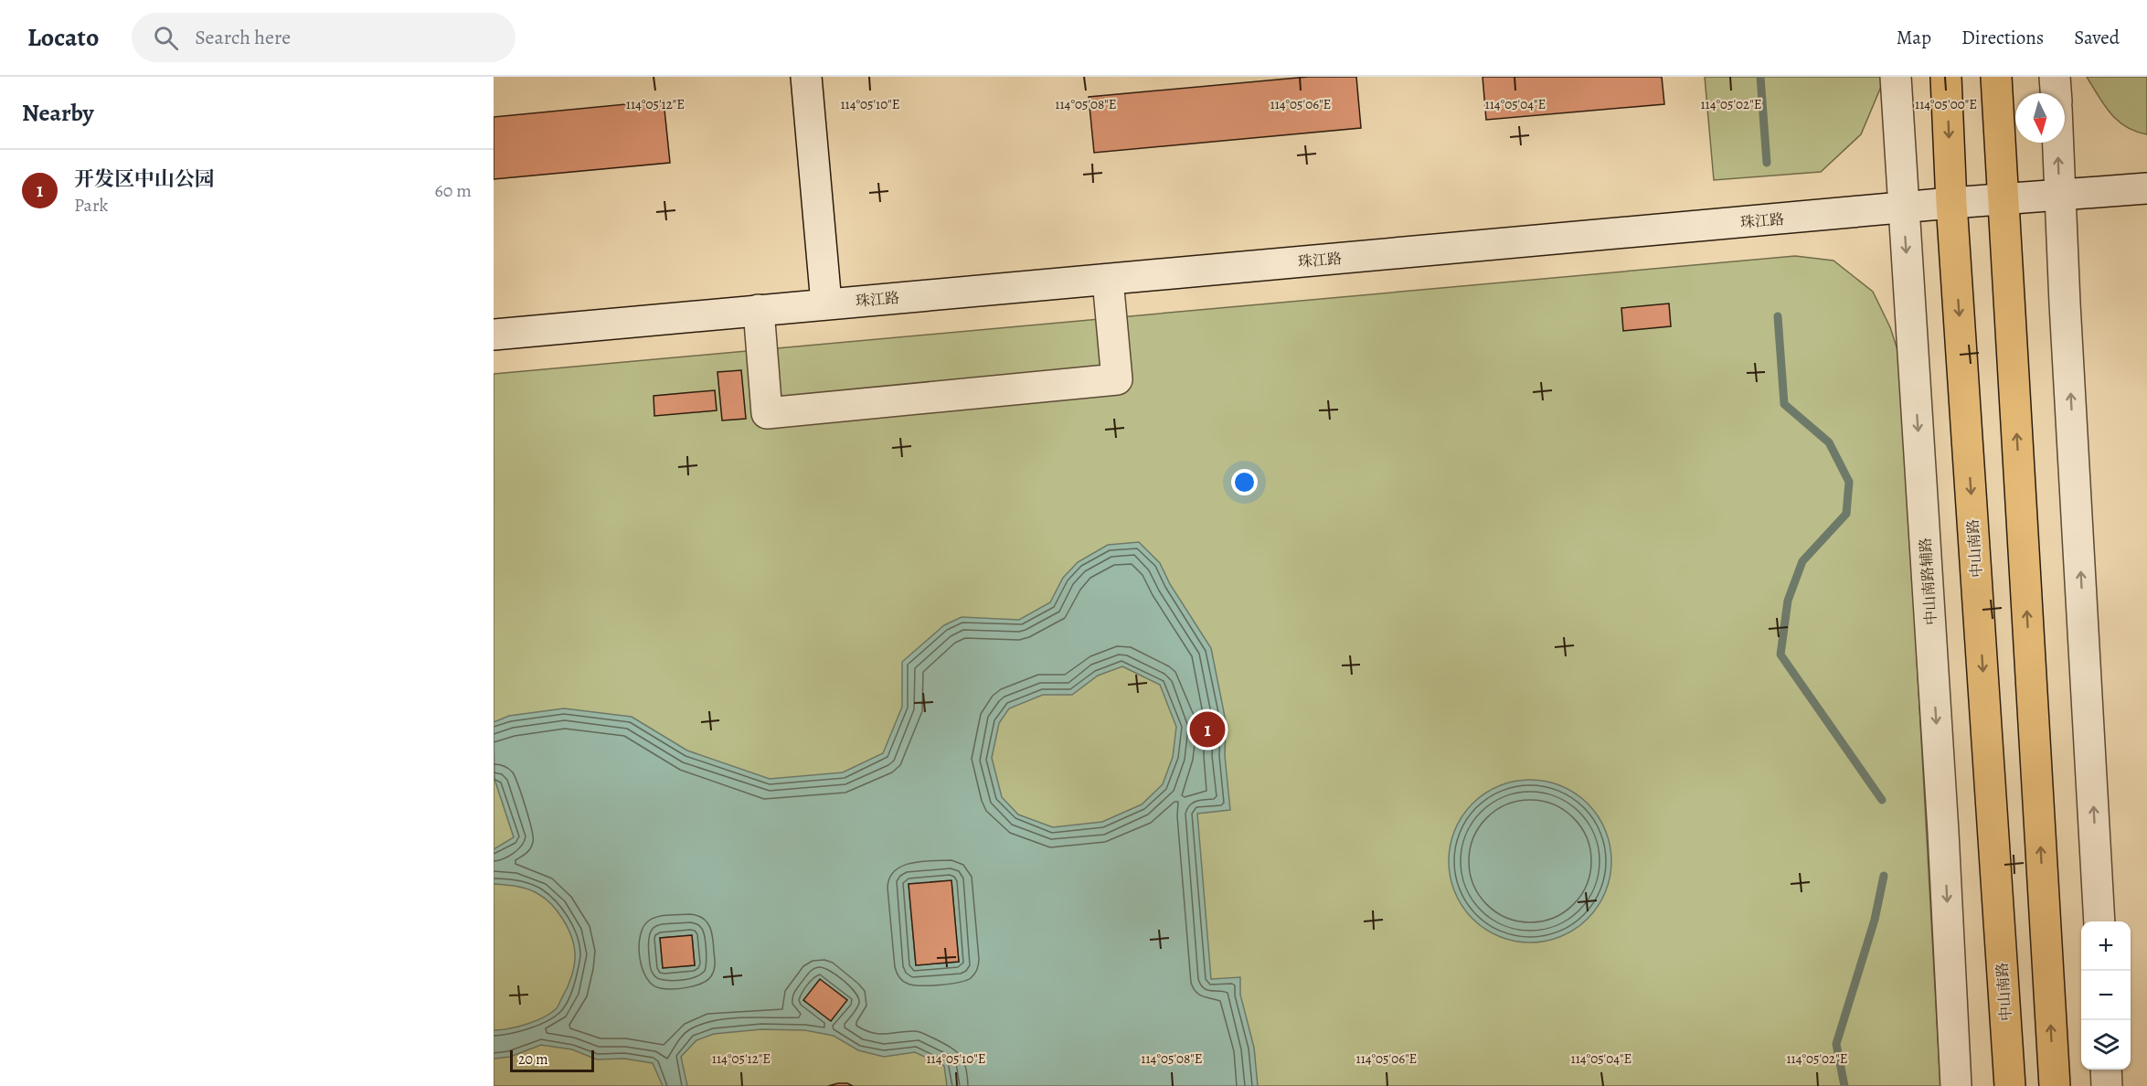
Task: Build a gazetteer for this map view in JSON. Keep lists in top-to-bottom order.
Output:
{
  "streets": {
    "main road": ["中山南路"],
    "street": ["珠江路", "中山南路辅路"]
  },
  "crossings": [
    ["珠江路", "中山南路"],
    ["珠江路", "中山南路辅路"]
  ],
  "scale_bar": "20 m",
  "north": "bottom",
  "page": {
    "header": "Locato",
    "search": "Search here",
    "nav": ["Map", "Directions", "Saved"],
    "heading": "Nearby",
    "list": [
      {
        "mark": "1",
        "name": "开发区中山公园",
        "note": "Park",
        "value": "60 m"
      }
    ],
    "pins": "1",
    "map_buttons": ["+", "−"],
    "scale": "20 m"
  },
  "coordinates": [
    "114°05'12\"E",
    "114°05'10\"E",
    "114°05'08\"E",
    "114°05'06\"E",
    "114°05'04\"E",
    "114°05'02\"E",
    "114°05'00\"E"
  ]
}
